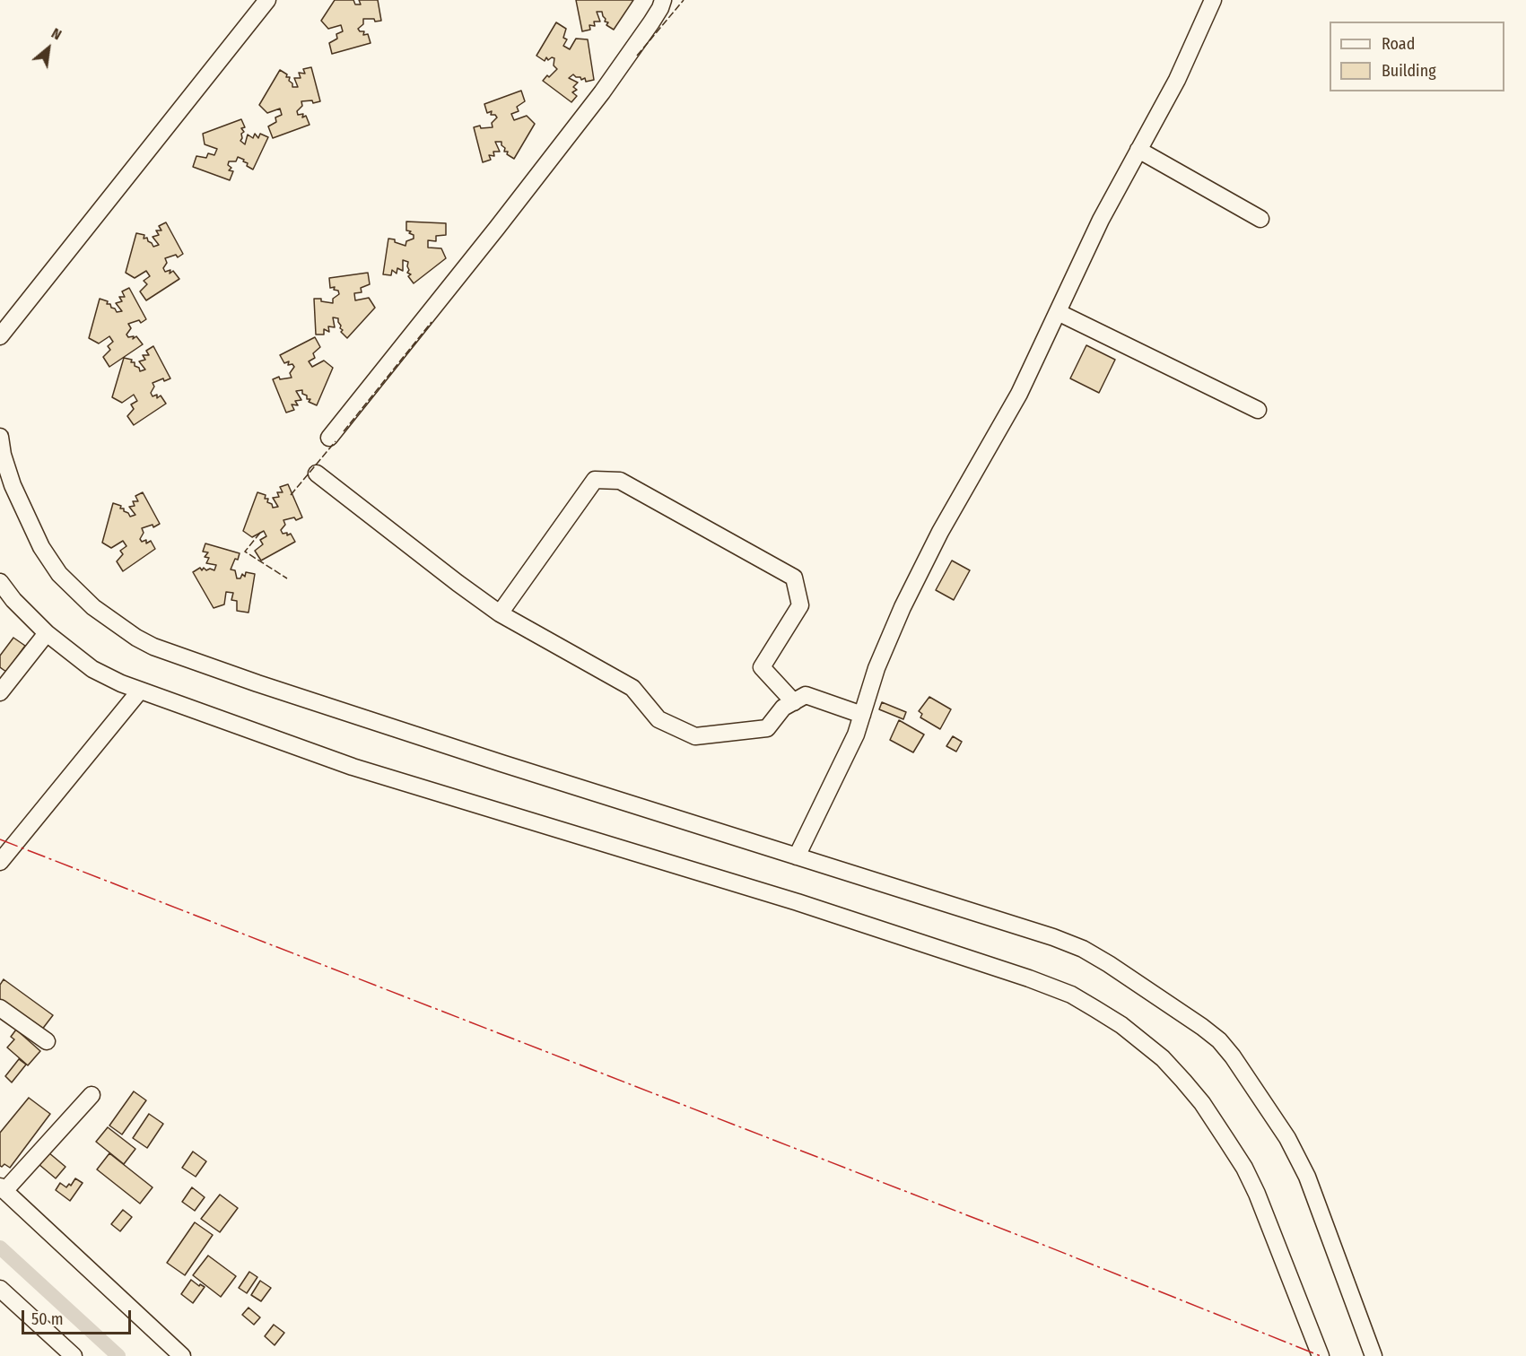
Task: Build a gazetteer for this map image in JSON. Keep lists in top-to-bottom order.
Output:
{
  "legend": ["Road", "Building"],
  "scale_bar": "50 m",
  "north": "top right"
}
